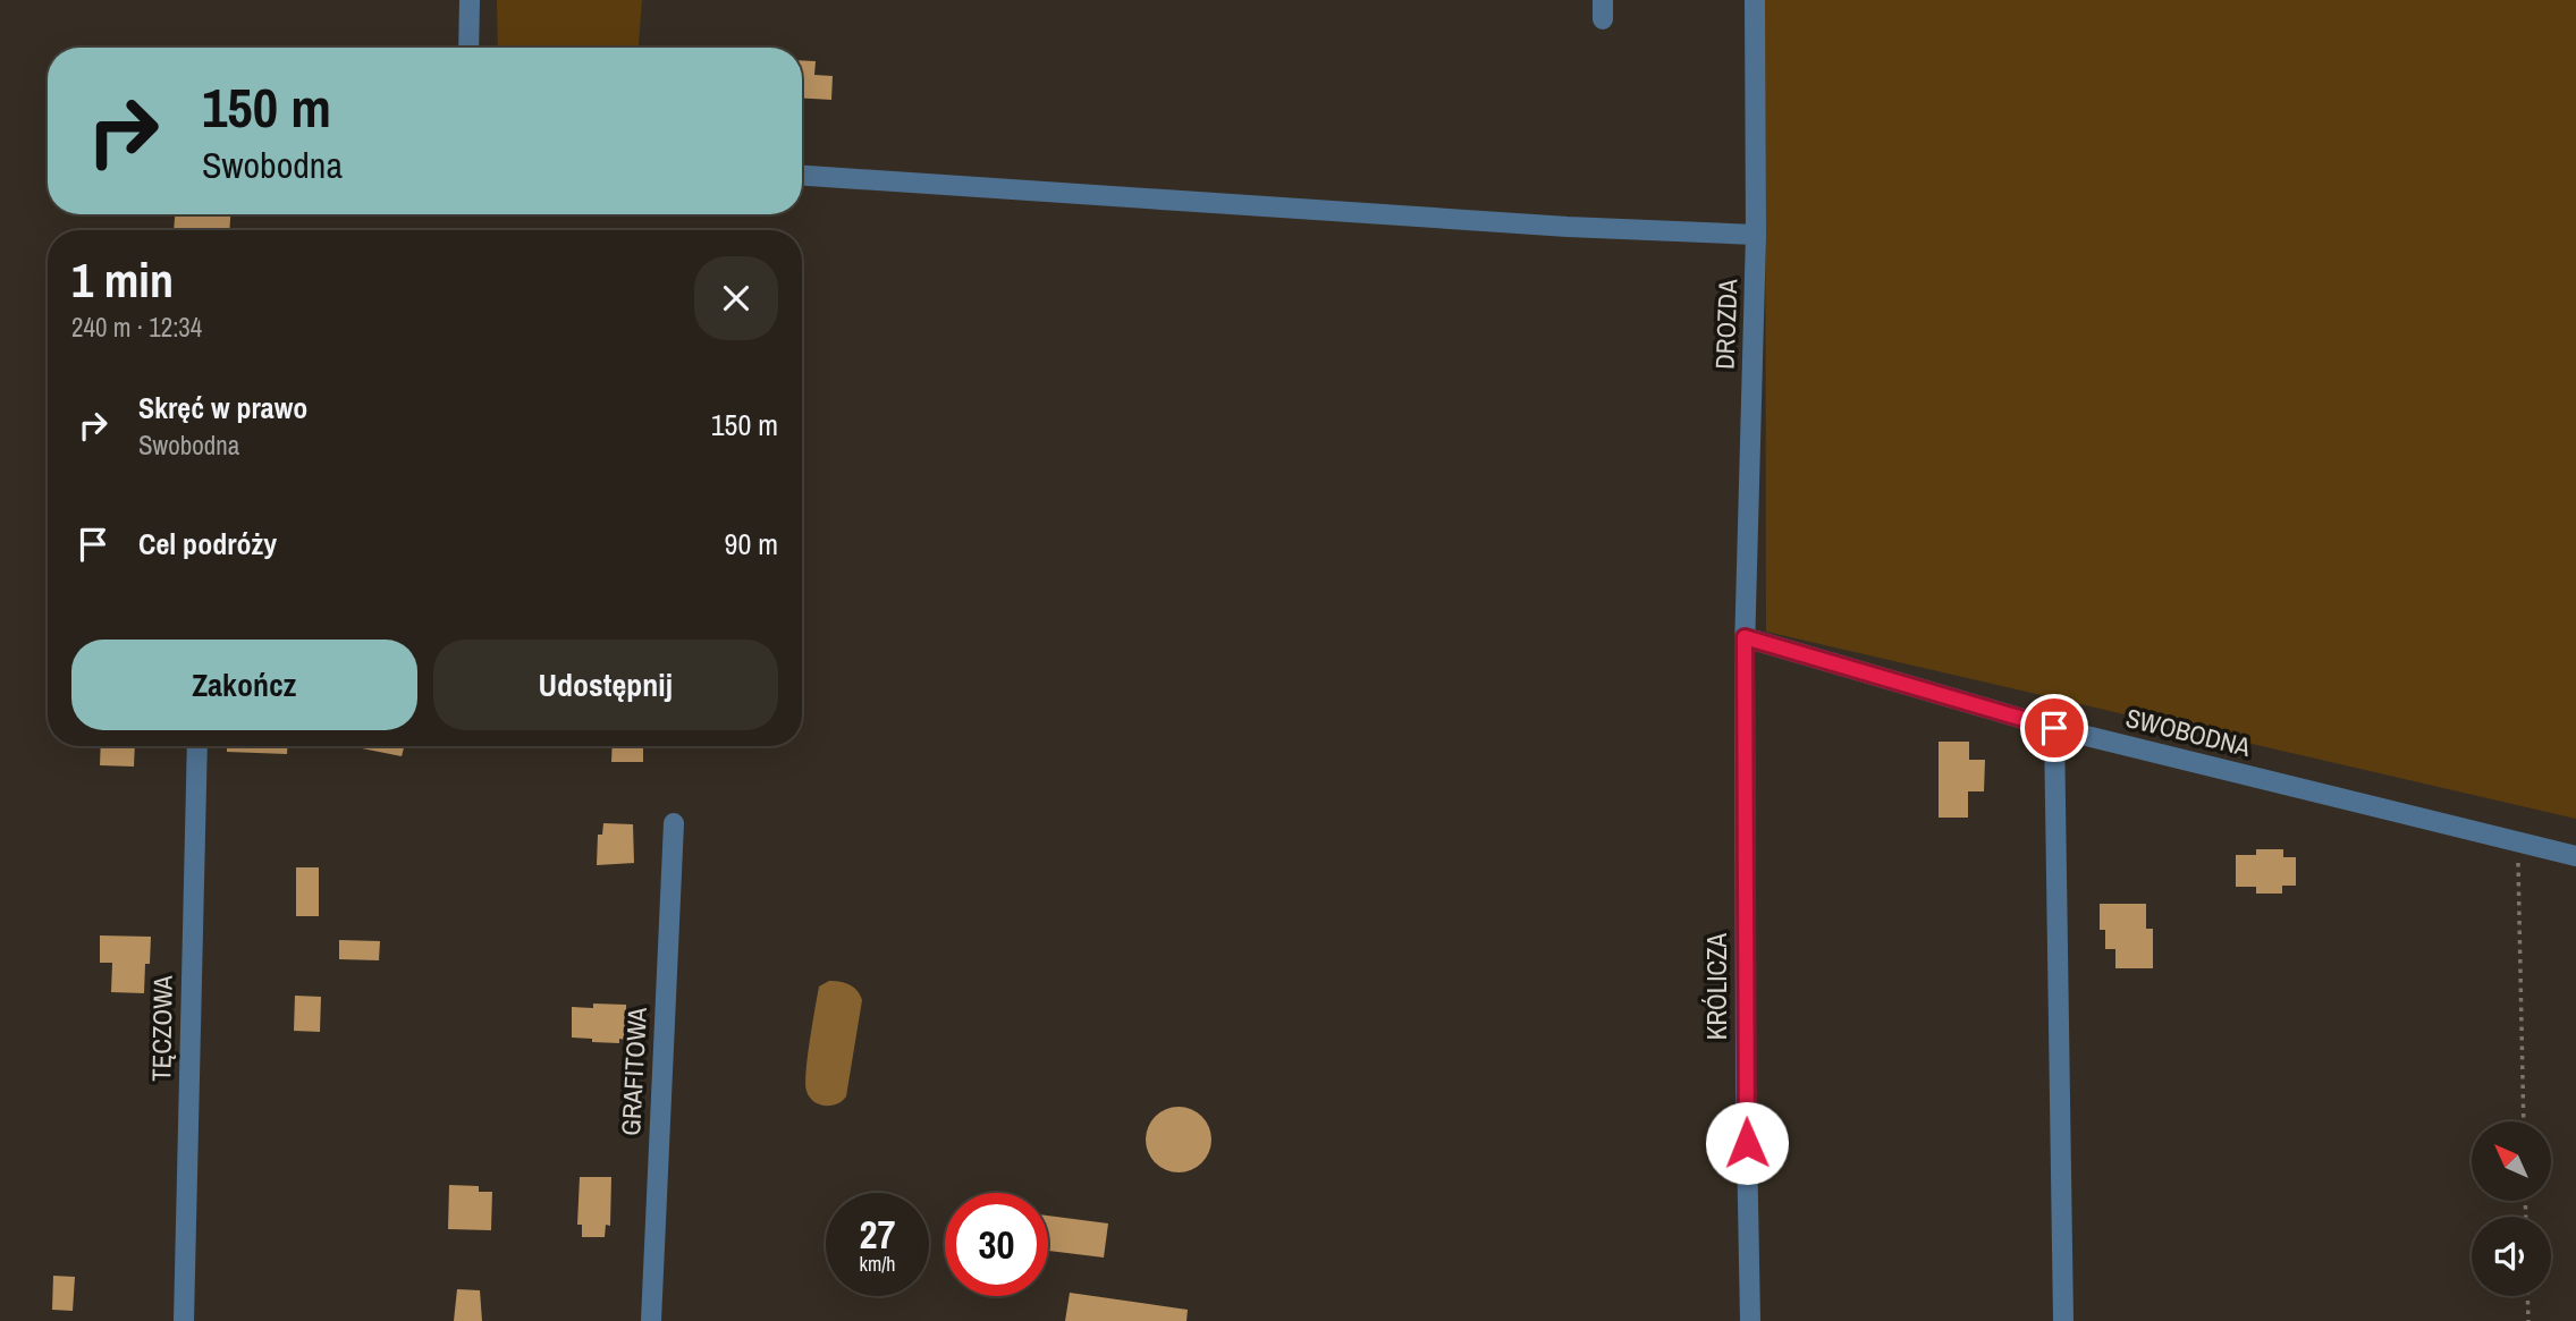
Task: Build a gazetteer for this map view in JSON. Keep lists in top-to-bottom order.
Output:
{
  "streets": {
    "street": [
      "DROZDA",
      "SWOBODNA",
      "KRÓLICZA",
      "TĘCZOWA",
      "GRAFITOWA"
    ]
  },
  "crossings": [
    ["DROZDA", "SWOBODNA"],
    ["DROZDA", "KRÓLICZA"],
    ["SWOBODNA", "KRÓLICZA"]
  ],
  "north": "top left",
  "page": {
    "turn": ["150 m", "Swobodna"],
    "heading": ["1 min", "240 m · 12:34"],
    "list": [
      {
        "name": "Skręć w prawo",
        "note": "Swobodna",
        "value": "150 m"
      },
      {
        "name": "Cel podróży",
        "value": "90 m"
      }
    ],
    "buttons": ["Zakończ", "Udostępnij"],
    "speed": "27 km/h",
    "limit": "30"
  }
}
